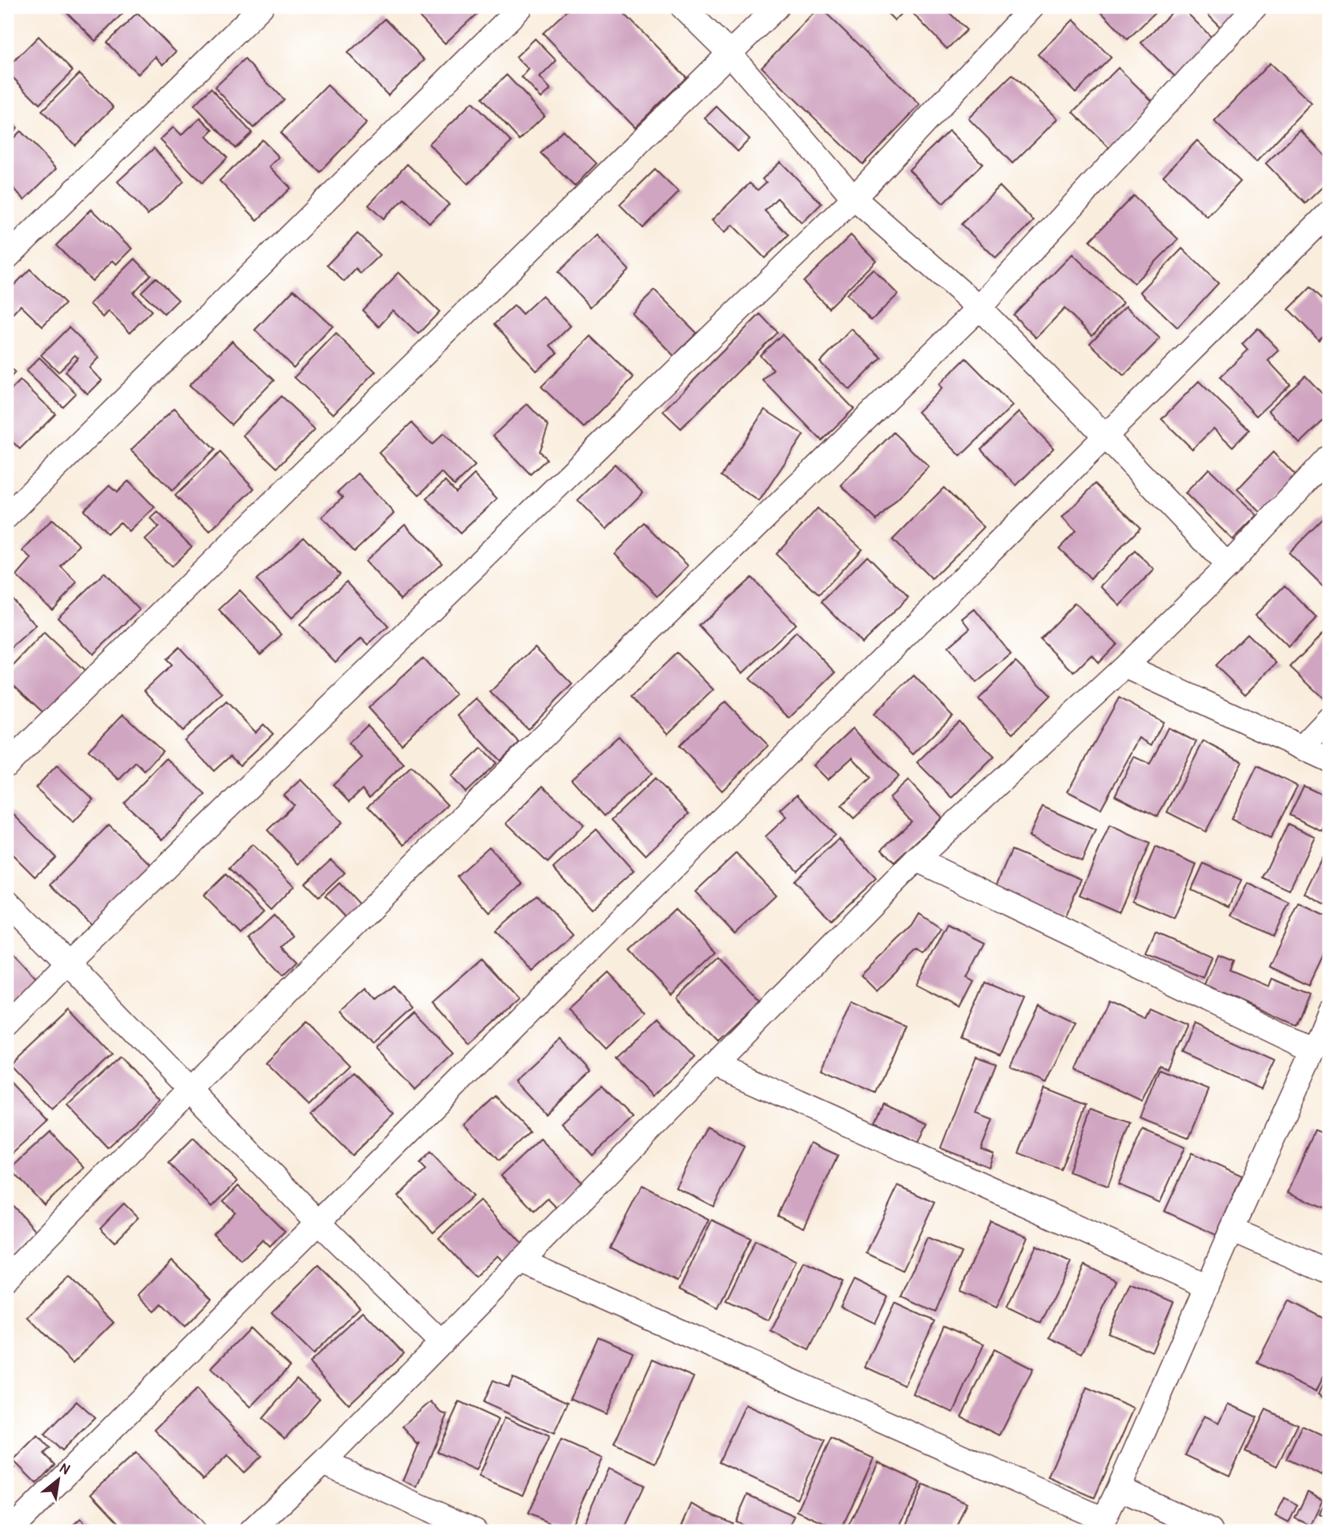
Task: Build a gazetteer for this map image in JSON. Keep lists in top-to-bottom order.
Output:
{
  "north": "top right"
}
